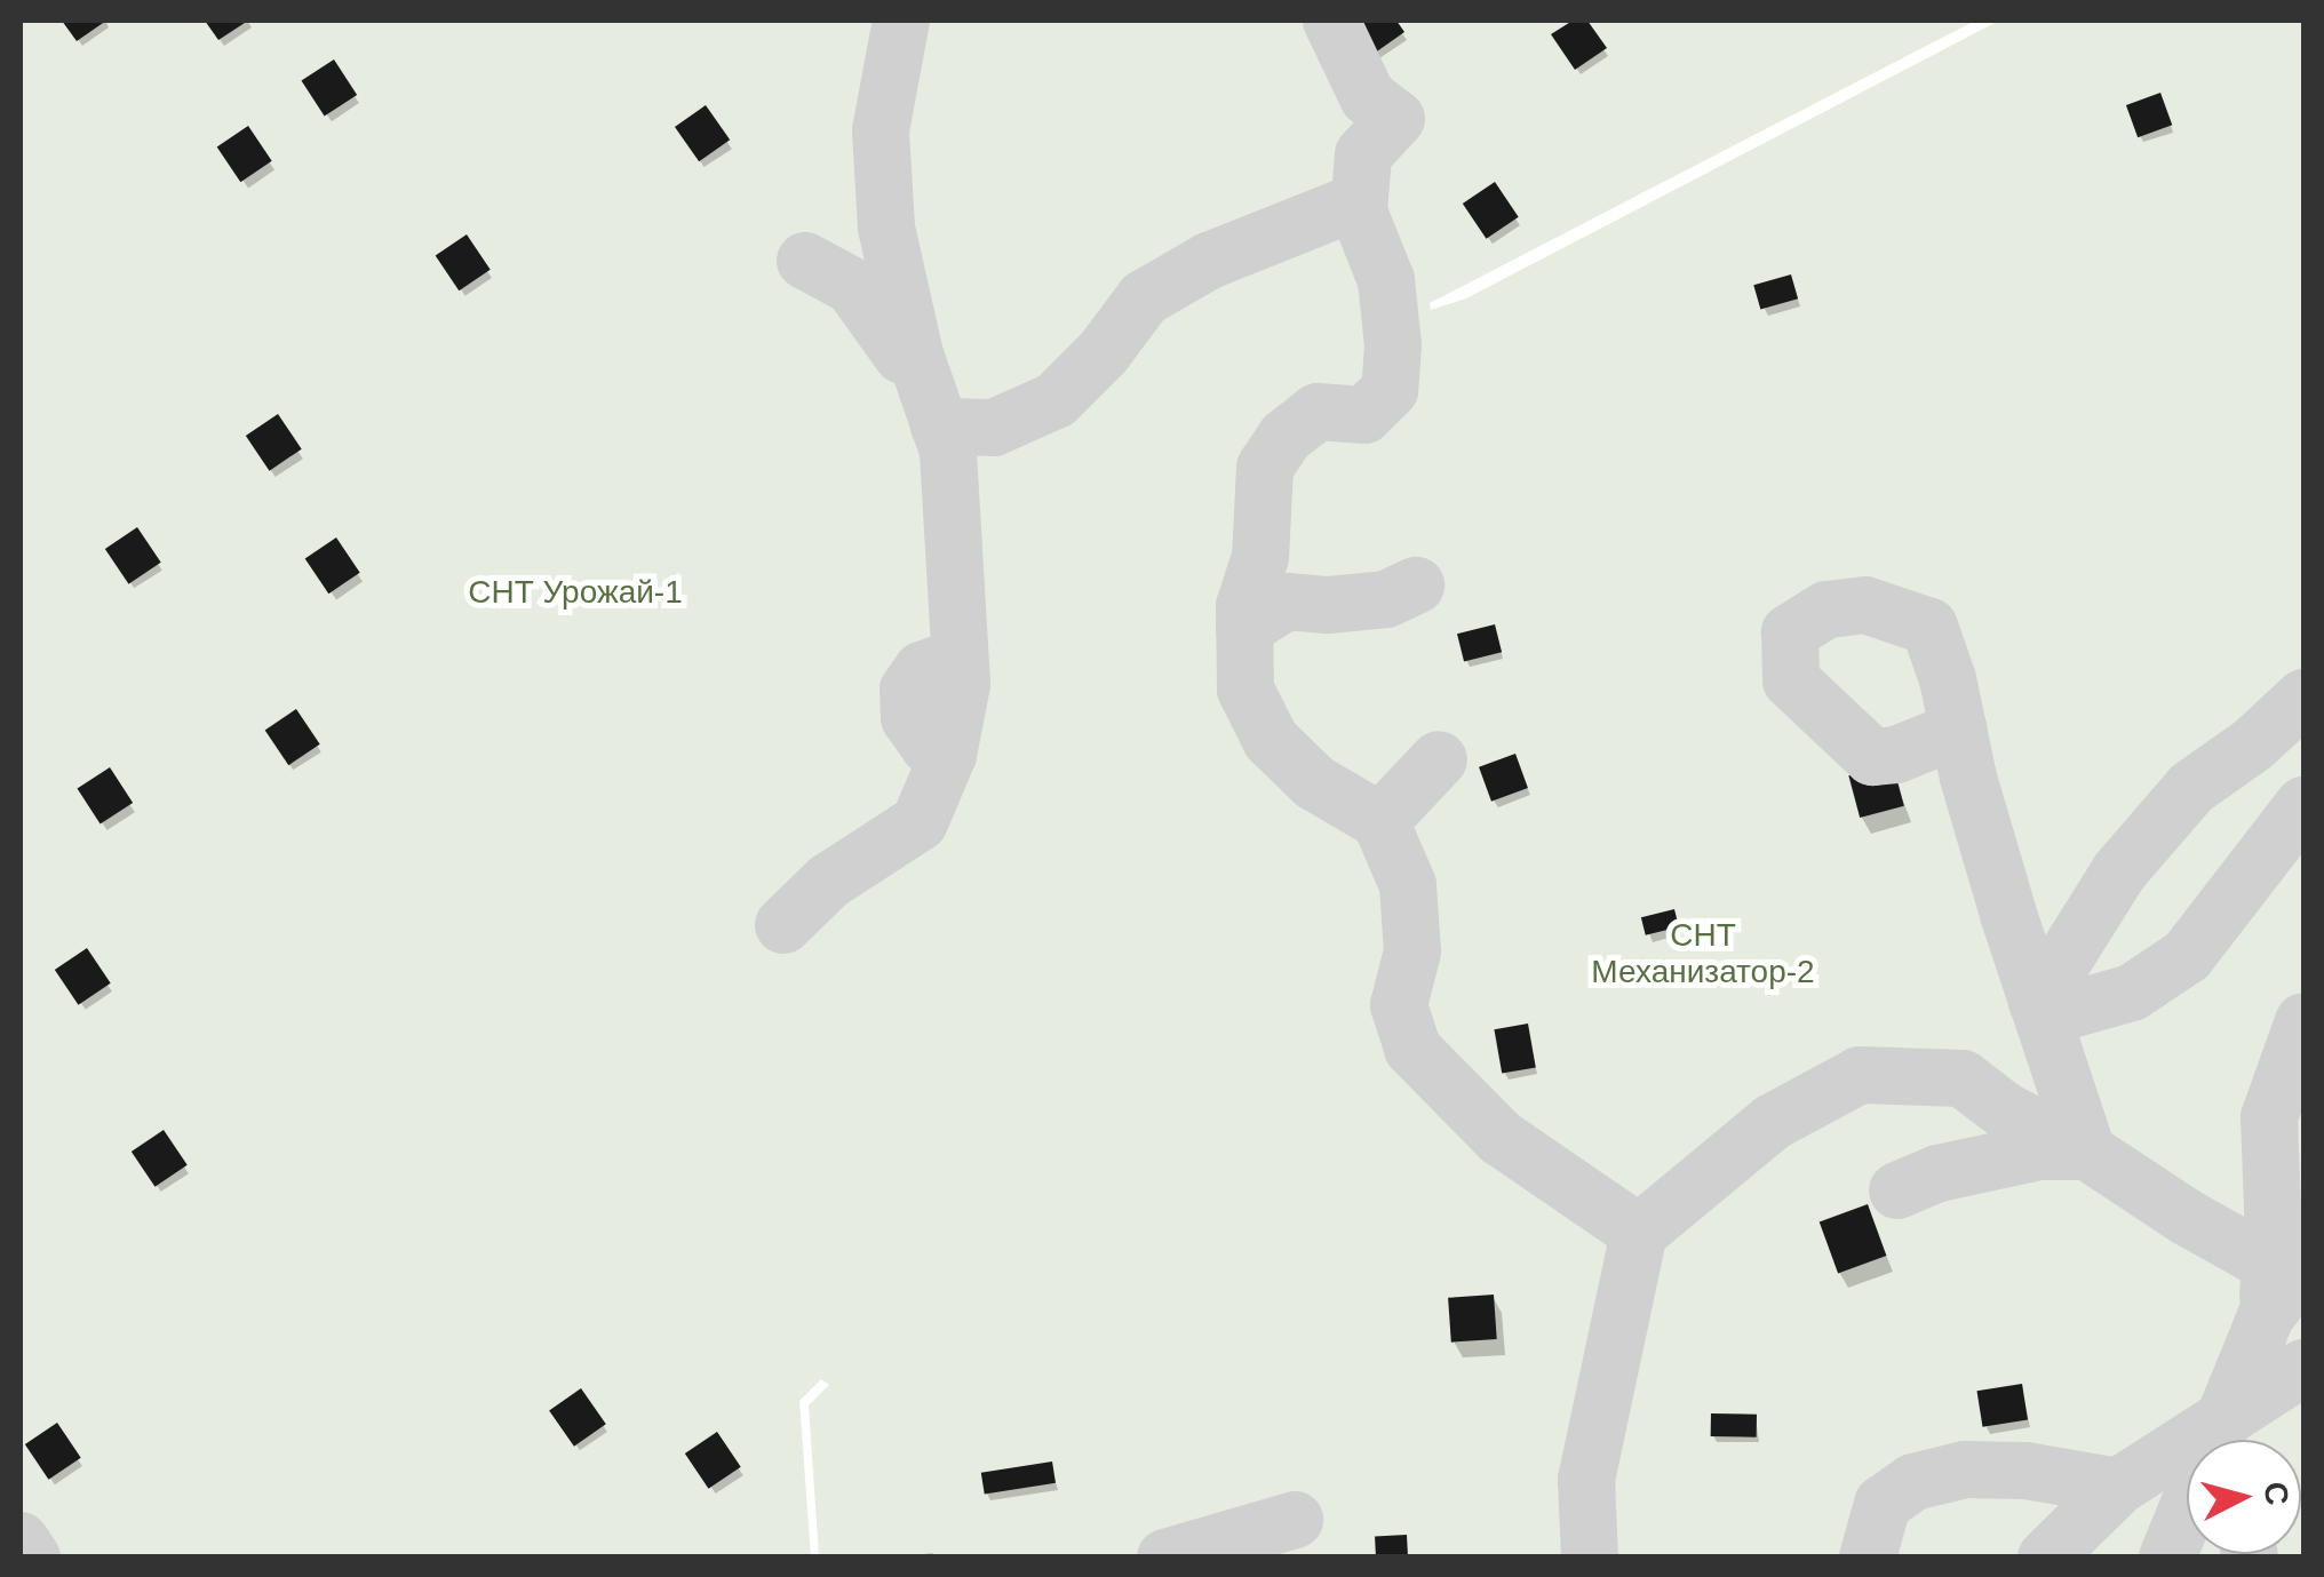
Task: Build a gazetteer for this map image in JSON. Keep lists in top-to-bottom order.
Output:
{
  "parks": ["СНТ Урожай-1", "СНТ Механизатор-2"],
  "north": "right"
}
